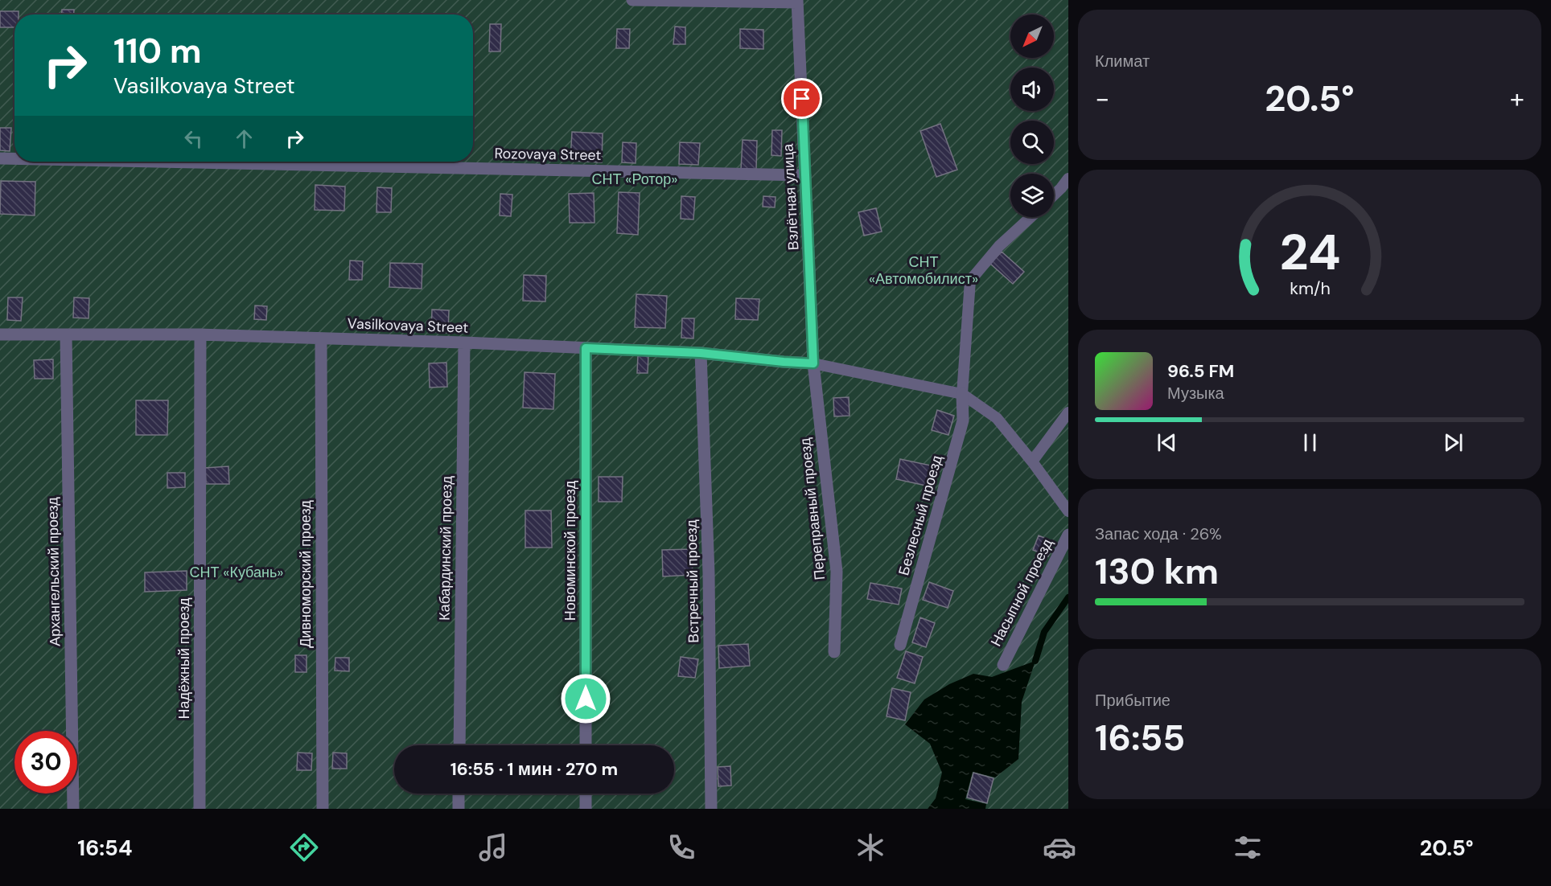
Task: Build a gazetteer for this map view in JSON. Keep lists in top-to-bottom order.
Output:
{
  "streets": {
    "street": [
      "Rozovaya Street",
      "Взлётная улица",
      "Vasilkovaya Street",
      "Переправный проезд",
      "Безлесный проезд",
      "Кабардинский проезд",
      "Новоминской проезд",
      "Архангельский проезд",
      "Дивноморский проезд",
      "Встречный проезд",
      "Насыпной проезд",
      "Надёжный проезд"
    ]
  },
  "crossings": [
    ["Rozovaya Street", "Взлётная улица"],
    ["Взлётная улица", "Vasilkovaya Street"],
    ["Взлётная улица", "Переправный проезд"],
    ["Vasilkovaya Street", "Переправный проезд"],
    ["Vasilkovaya Street", "Кабардинский проезд"],
    ["Vasilkovaya Street", "Новоминской проезд"],
    ["Vasilkovaya Street", "Архангельский проезд"],
    ["Vasilkovaya Street", "Дивноморский проезд"],
    ["Vasilkovaya Street", "Встречный проезд"],
    ["Vasilkovaya Street", "Надёжный проезд"]
  ],
  "parks": ["СНТ «Ротор»", "СНТ «Автомобилист»", "СНТ «Кубань»"],
  "north": "bottom left",
  "page": {
    "tile": [
      "Климат",
      ["Запас хода · 26%", "130 km"],
      ["Прибытие", "16:55"]
    ],
    "turn": ["110 m", "Vasilkovaya Street"],
    "heat": ["−", "20.5°", "+"],
    "song": ["96.5 FM", "Музыка"],
    "limit": "30",
    "trip": "16:55 · 1 мин · 270 m",
    "tabs": ["16:54", "20.5°"],
    "gauge": ["24", "km/h"]
  }
}
